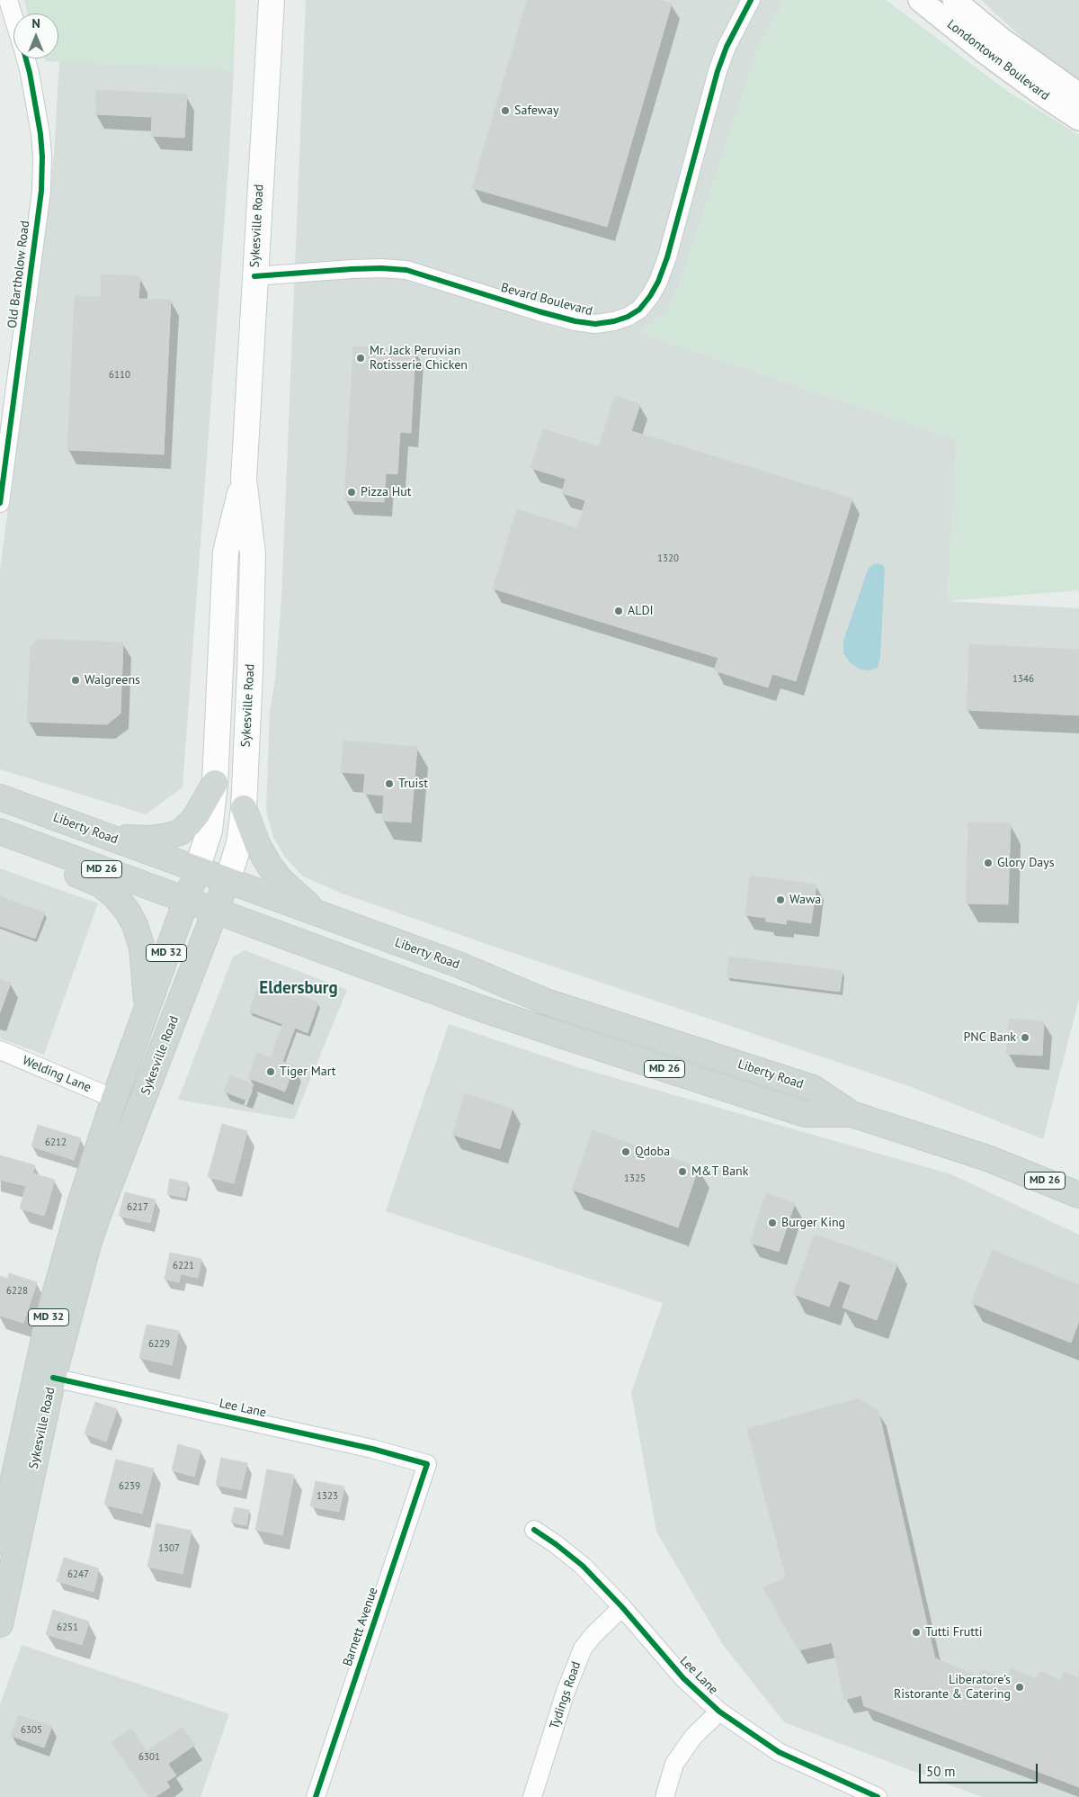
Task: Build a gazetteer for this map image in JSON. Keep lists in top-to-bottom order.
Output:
{
  "streets": {
    "main road": [
      "Sykesville Road",
      "Liberty Road",
      "MD 26",
      "MD 32"
    ],
    "street": [
      "Londontown Boulevard",
      "Old Bartholow Road",
      "Bevard Boulevard",
      "Welding Lane",
      "Lee Lane",
      "Barnett Avenue",
      "Tydings Road"
    ]
  },
  "crossings": [
    ["Sykesville Road", "Bevard Boulevard"],
    ["Sykesville Road", "Liberty Road"],
    ["Sykesville Road", "Welding Lane"],
    ["Sykesville Road", "Lee Lane"],
    ["Lee Lane", "Barnett Avenue"],
    ["Lee Lane", "Tydings Road"]
  ],
  "districts": ["Eldersburg"],
  "places": [
    "Safeway",
    "Mr. Jack Peruvian Rotisserie Chicken",
    "Pizza Hut",
    "ALDI",
    "Walgreens",
    "Truist",
    "Glory Days",
    "Wawa",
    "PNC Bank",
    "Tiger Mart",
    "Qdoba",
    "M&T Bank",
    "Burger King",
    "Tutti Frutti",
    "Liberatore’s Ristorante & Catering"
  ],
  "house_numbers": [
    "6110",
    "1320",
    "1346",
    "6212",
    "1325",
    "6217",
    "6221",
    "6228",
    "6229",
    "6239",
    "1323",
    "1307",
    "6247",
    "6251",
    "6305",
    "6301"
  ],
  "scale_bar": "50 m",
  "north": "top"
}
